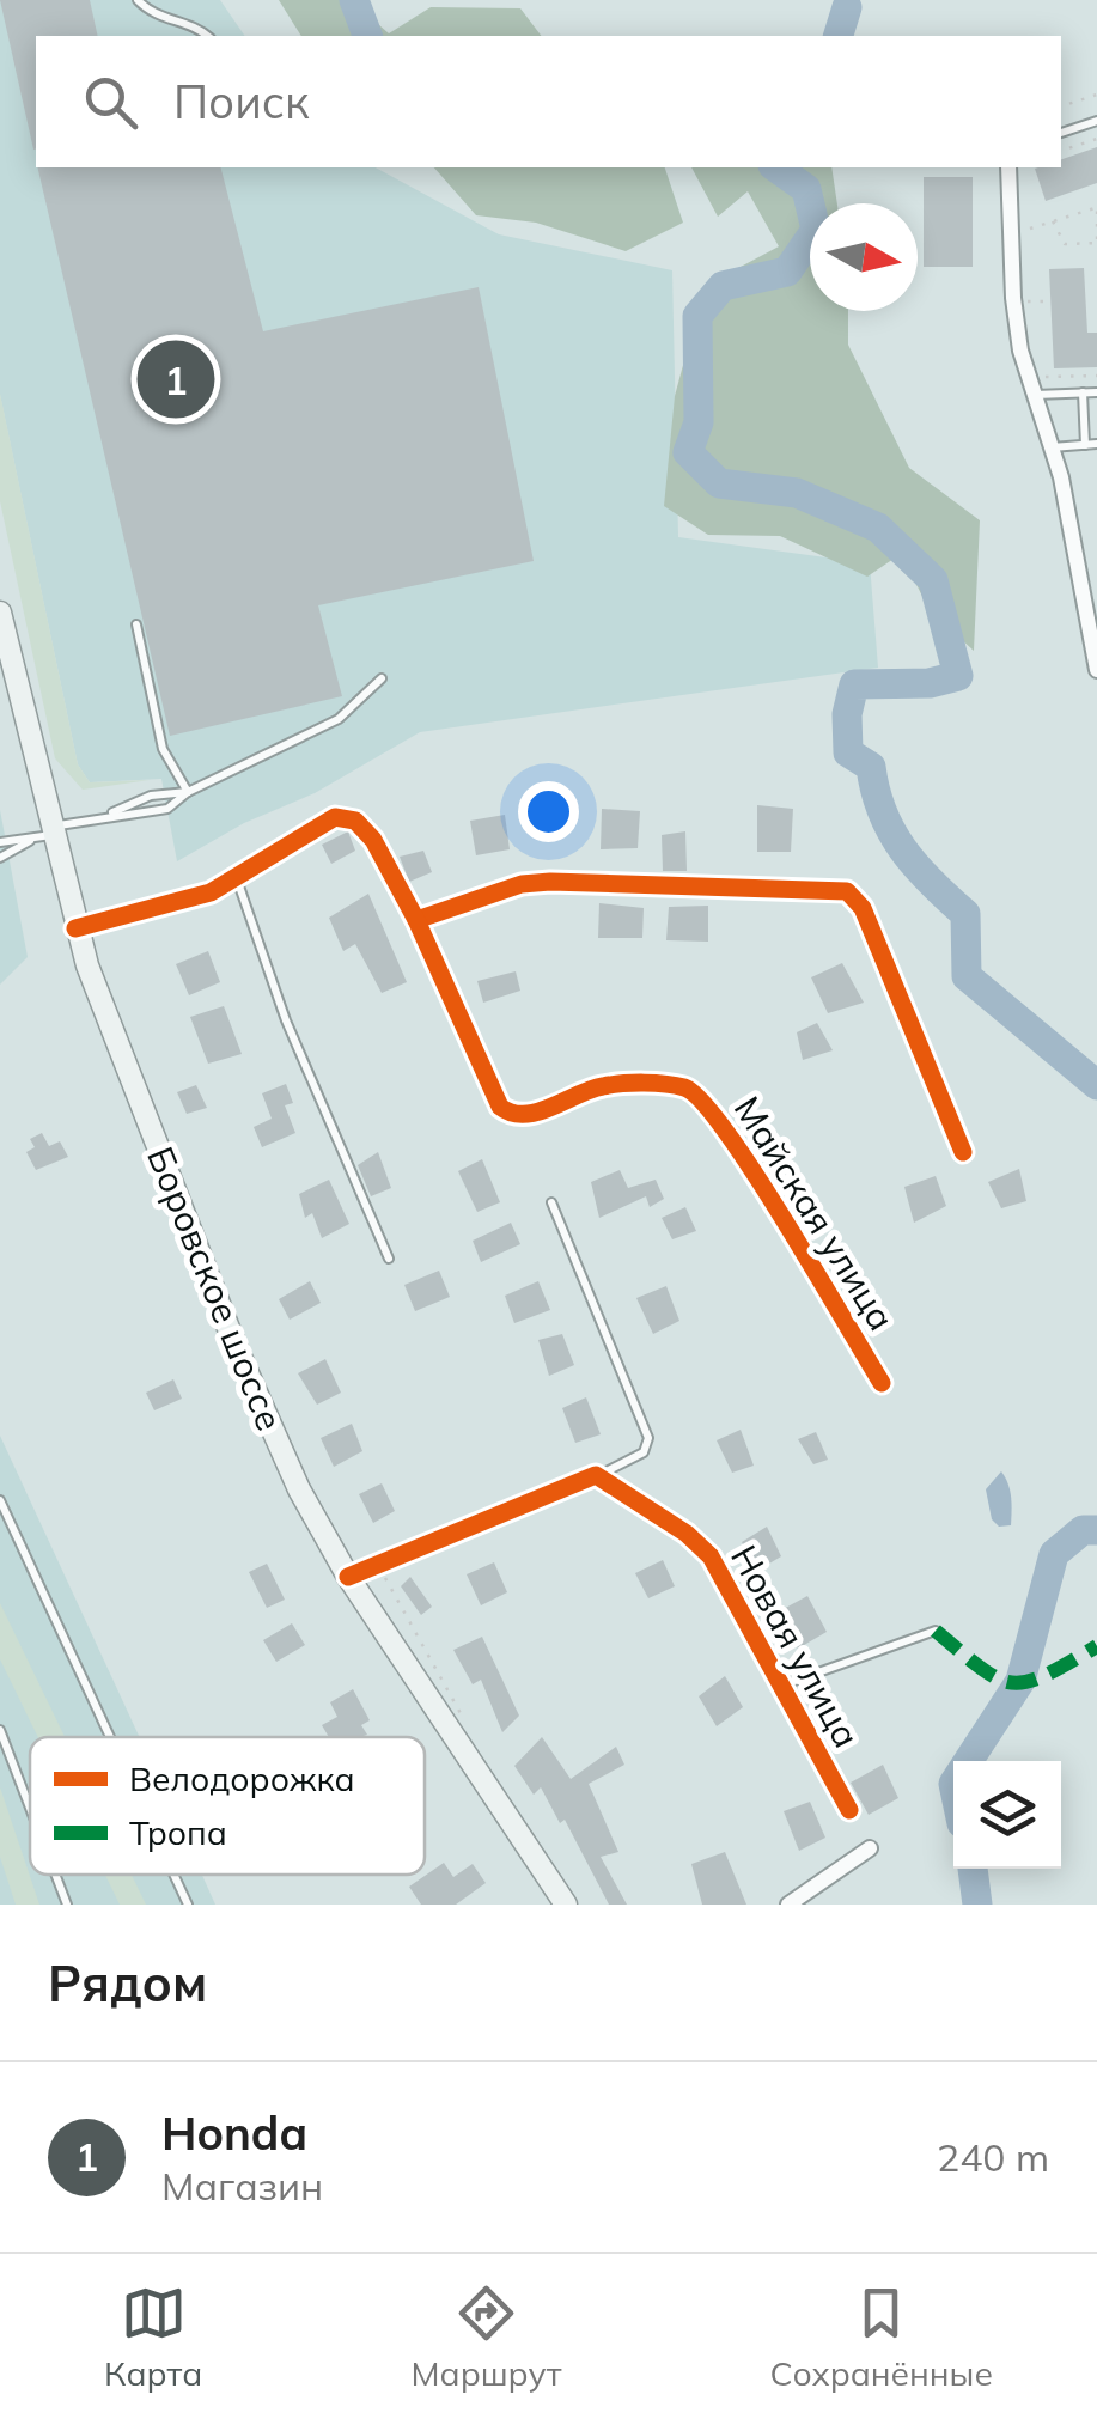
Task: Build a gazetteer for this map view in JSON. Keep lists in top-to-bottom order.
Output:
{
  "streets": {
    "main road": ["Боровское шоссе"],
    "street": ["Майская улица", "Новая улица"]
  },
  "legend": ["Велодорожка", "Тропа"],
  "north": "right",
  "page": {
    "search": "Поиск",
    "pins": "1",
    "heading": "Рядом",
    "list": [
      {
        "mark": "1",
        "name": "Honda",
        "note": "Магазин",
        "value": "240 m"
      }
    ],
    "nav": ["Карта", "Маршрут", "Сохранённые"]
  }
}
